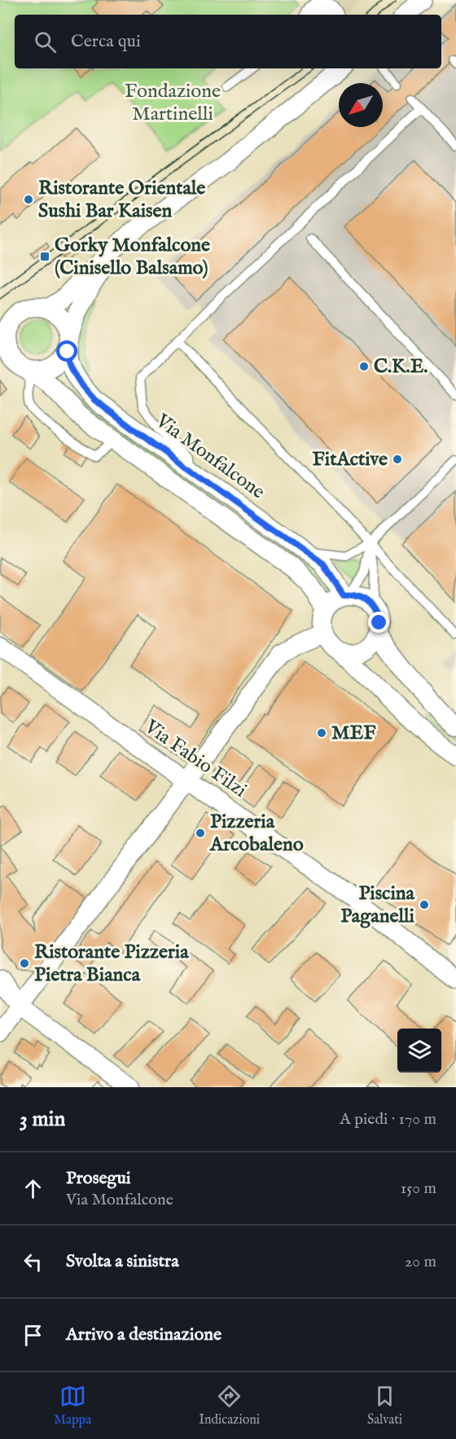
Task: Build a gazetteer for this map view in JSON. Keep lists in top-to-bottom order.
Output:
{
  "streets": {
    "street": ["Via Monfalcone", "Via Fabio Filzi"]
  },
  "parks": ["Fondazione Martinelli"],
  "places": {
    "other": [
      "Ristorante Orientale Sushi Bar Kaisen",
      "C.K.E.",
      "FitActive",
      "MEF",
      "Pizzeria Arcobaleno",
      "Piscina Paganelli",
      "Ristorante Pizzeria Pietra Bianca"
    ],
    "transit": ["Gorky Monfalcone (Cinisello Balsamo)"]
  },
  "north": "bottom left",
  "page": {
    "search": "Cerca qui",
    "heading": ["3 min", "A piedi · 170 m"],
    "list": [
      ["Prosegui", "Via Monfalcone", "150 m"],
      ["Svolta a sinistra", "20 m"],
      "Arrivo a destinazione"
    ],
    "nav": ["Mappa", "Indicazioni", "Salvati"]
  }
}
